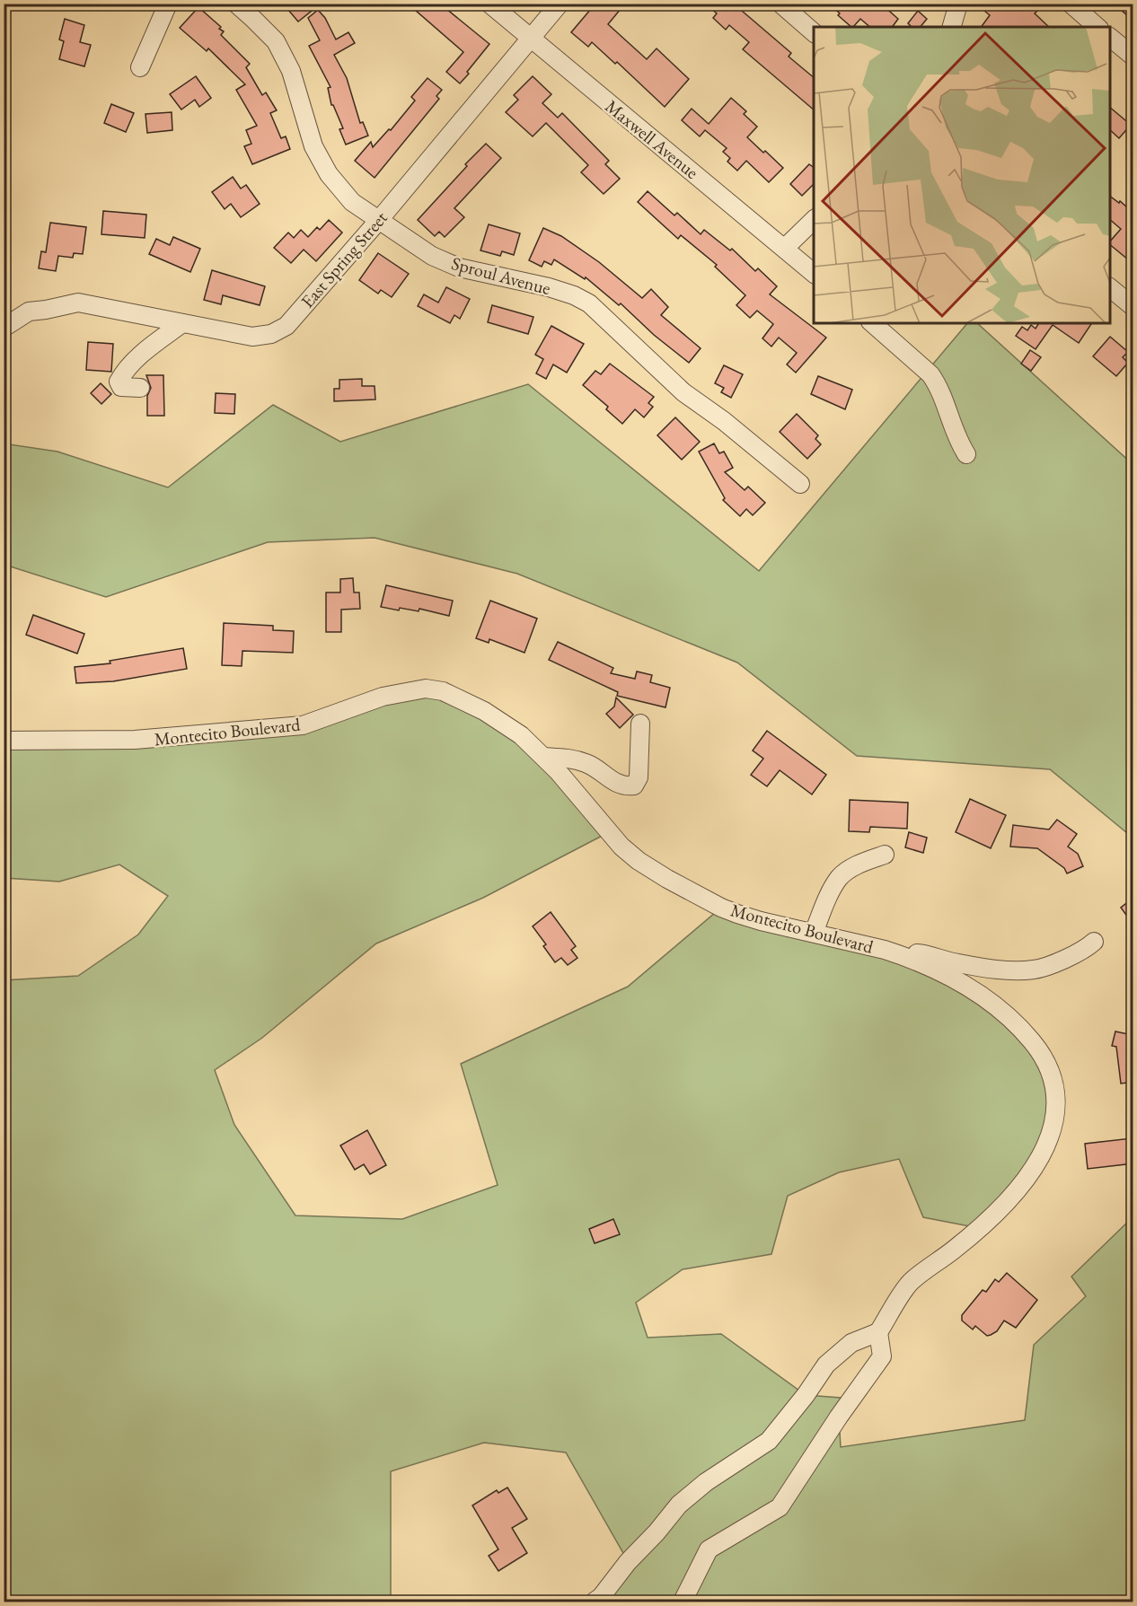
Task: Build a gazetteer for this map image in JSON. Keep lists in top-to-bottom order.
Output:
{
  "streets": {
    "street": [
      "Maxwell Avenue",
      "East Spring Street",
      "Sproul Avenue",
      "Montecito Boulevard"
    ]
  },
  "crossings": [
    ["Maxwell Avenue", "East Spring Street"],
    ["East Spring Street", "Sproul Avenue"]
  ]
}
